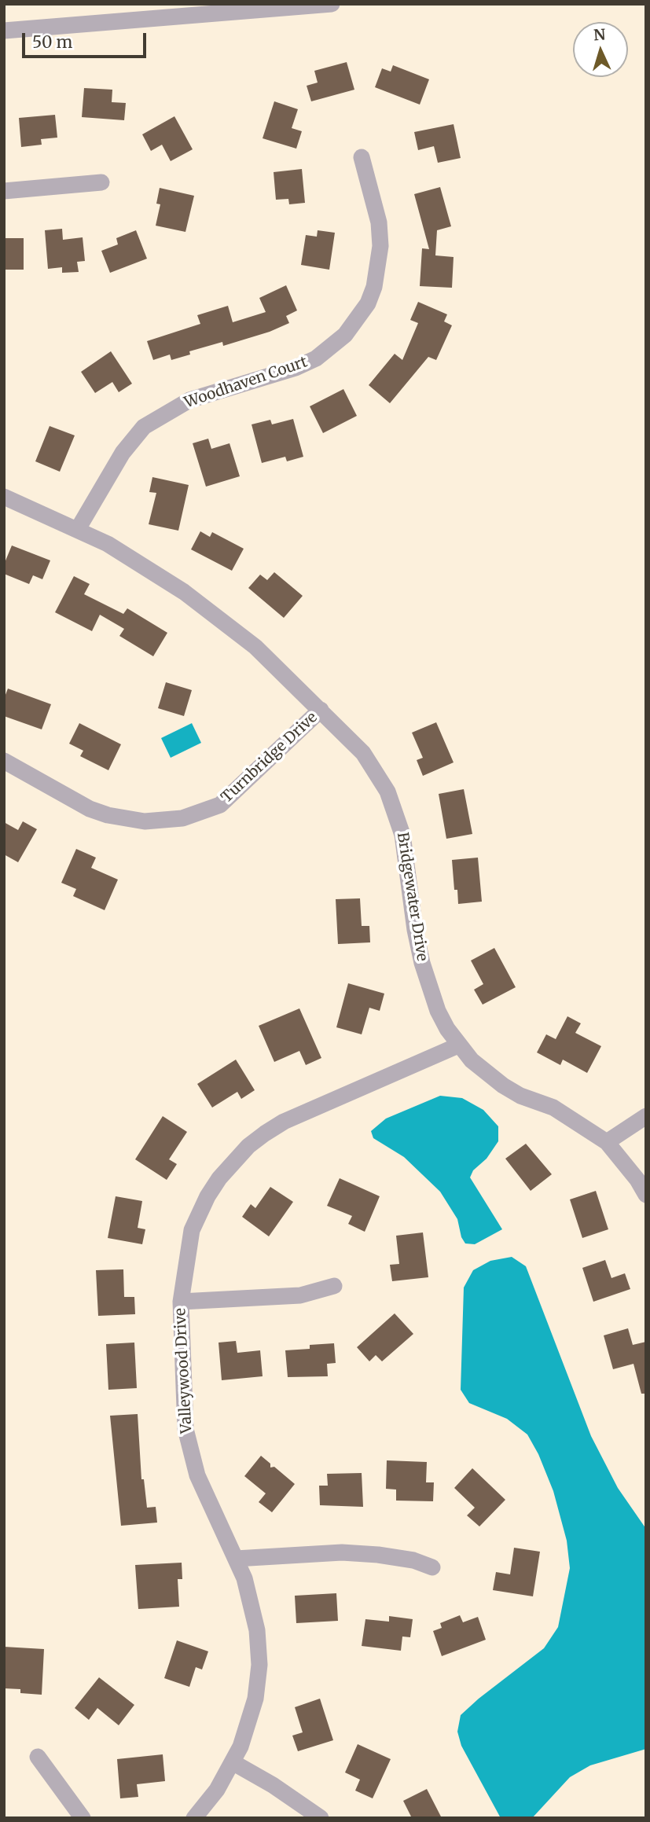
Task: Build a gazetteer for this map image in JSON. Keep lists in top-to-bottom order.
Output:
{
  "streets": {
    "street": [
      "Woodhaven Court",
      "Turnbridge Drive",
      "Bridgewater Drive",
      "Valleywood Drive"
    ]
  },
  "crossings": [
    ["Woodhaven Court", "Bridgewater Drive"],
    ["Turnbridge Drive", "Bridgewater Drive"],
    ["Bridgewater Drive", "Valleywood Drive"]
  ],
  "scale_bar": "50 m",
  "north": "top"
}
